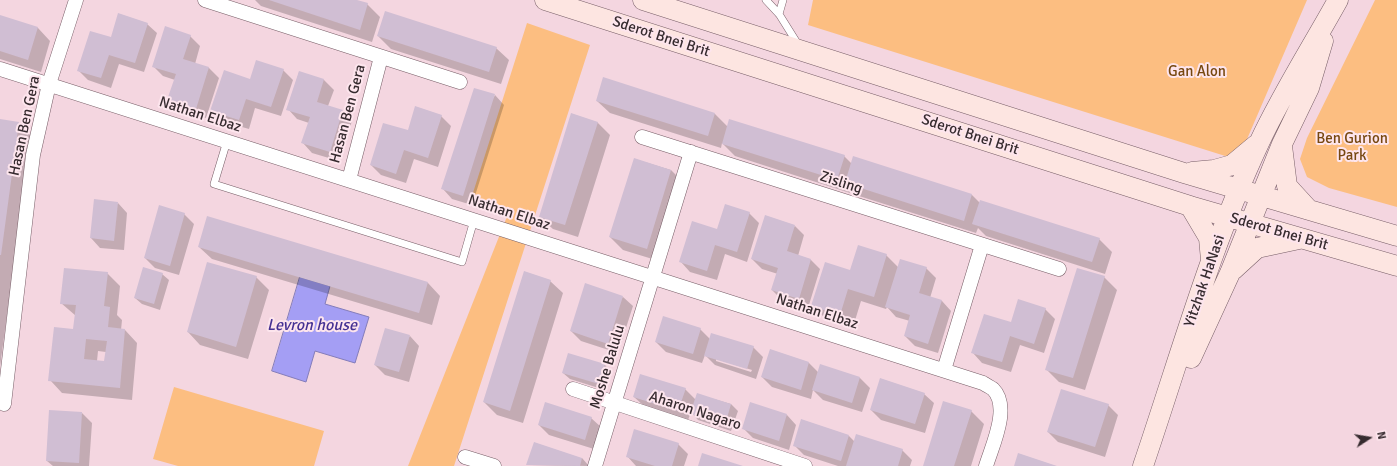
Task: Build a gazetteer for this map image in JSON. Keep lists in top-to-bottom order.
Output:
{
  "streets": {
    "main road": ["Sderot Bnei Brit", "Yitzhak HaNasi"],
    "street": [
      "Hasan Ben Gera",
      "Nathan Elbaz",
      "Zisling",
      "Moshe Balulu",
      "Aharon Nagaro"
    ]
  },
  "crossings": [
    ["Sderot Bnei Brit", "Yitzhak HaNasi"],
    ["Hasan Ben Gera", "Nathan Elbaz"],
    ["Nathan Elbaz", "Moshe Balulu"],
    ["Moshe Balulu", "Aharon Nagaro"]
  ],
  "water": ["Levron house"],
  "parks": ["Gan Alon", "Ben Gurion Park"],
  "north": "right"
}
